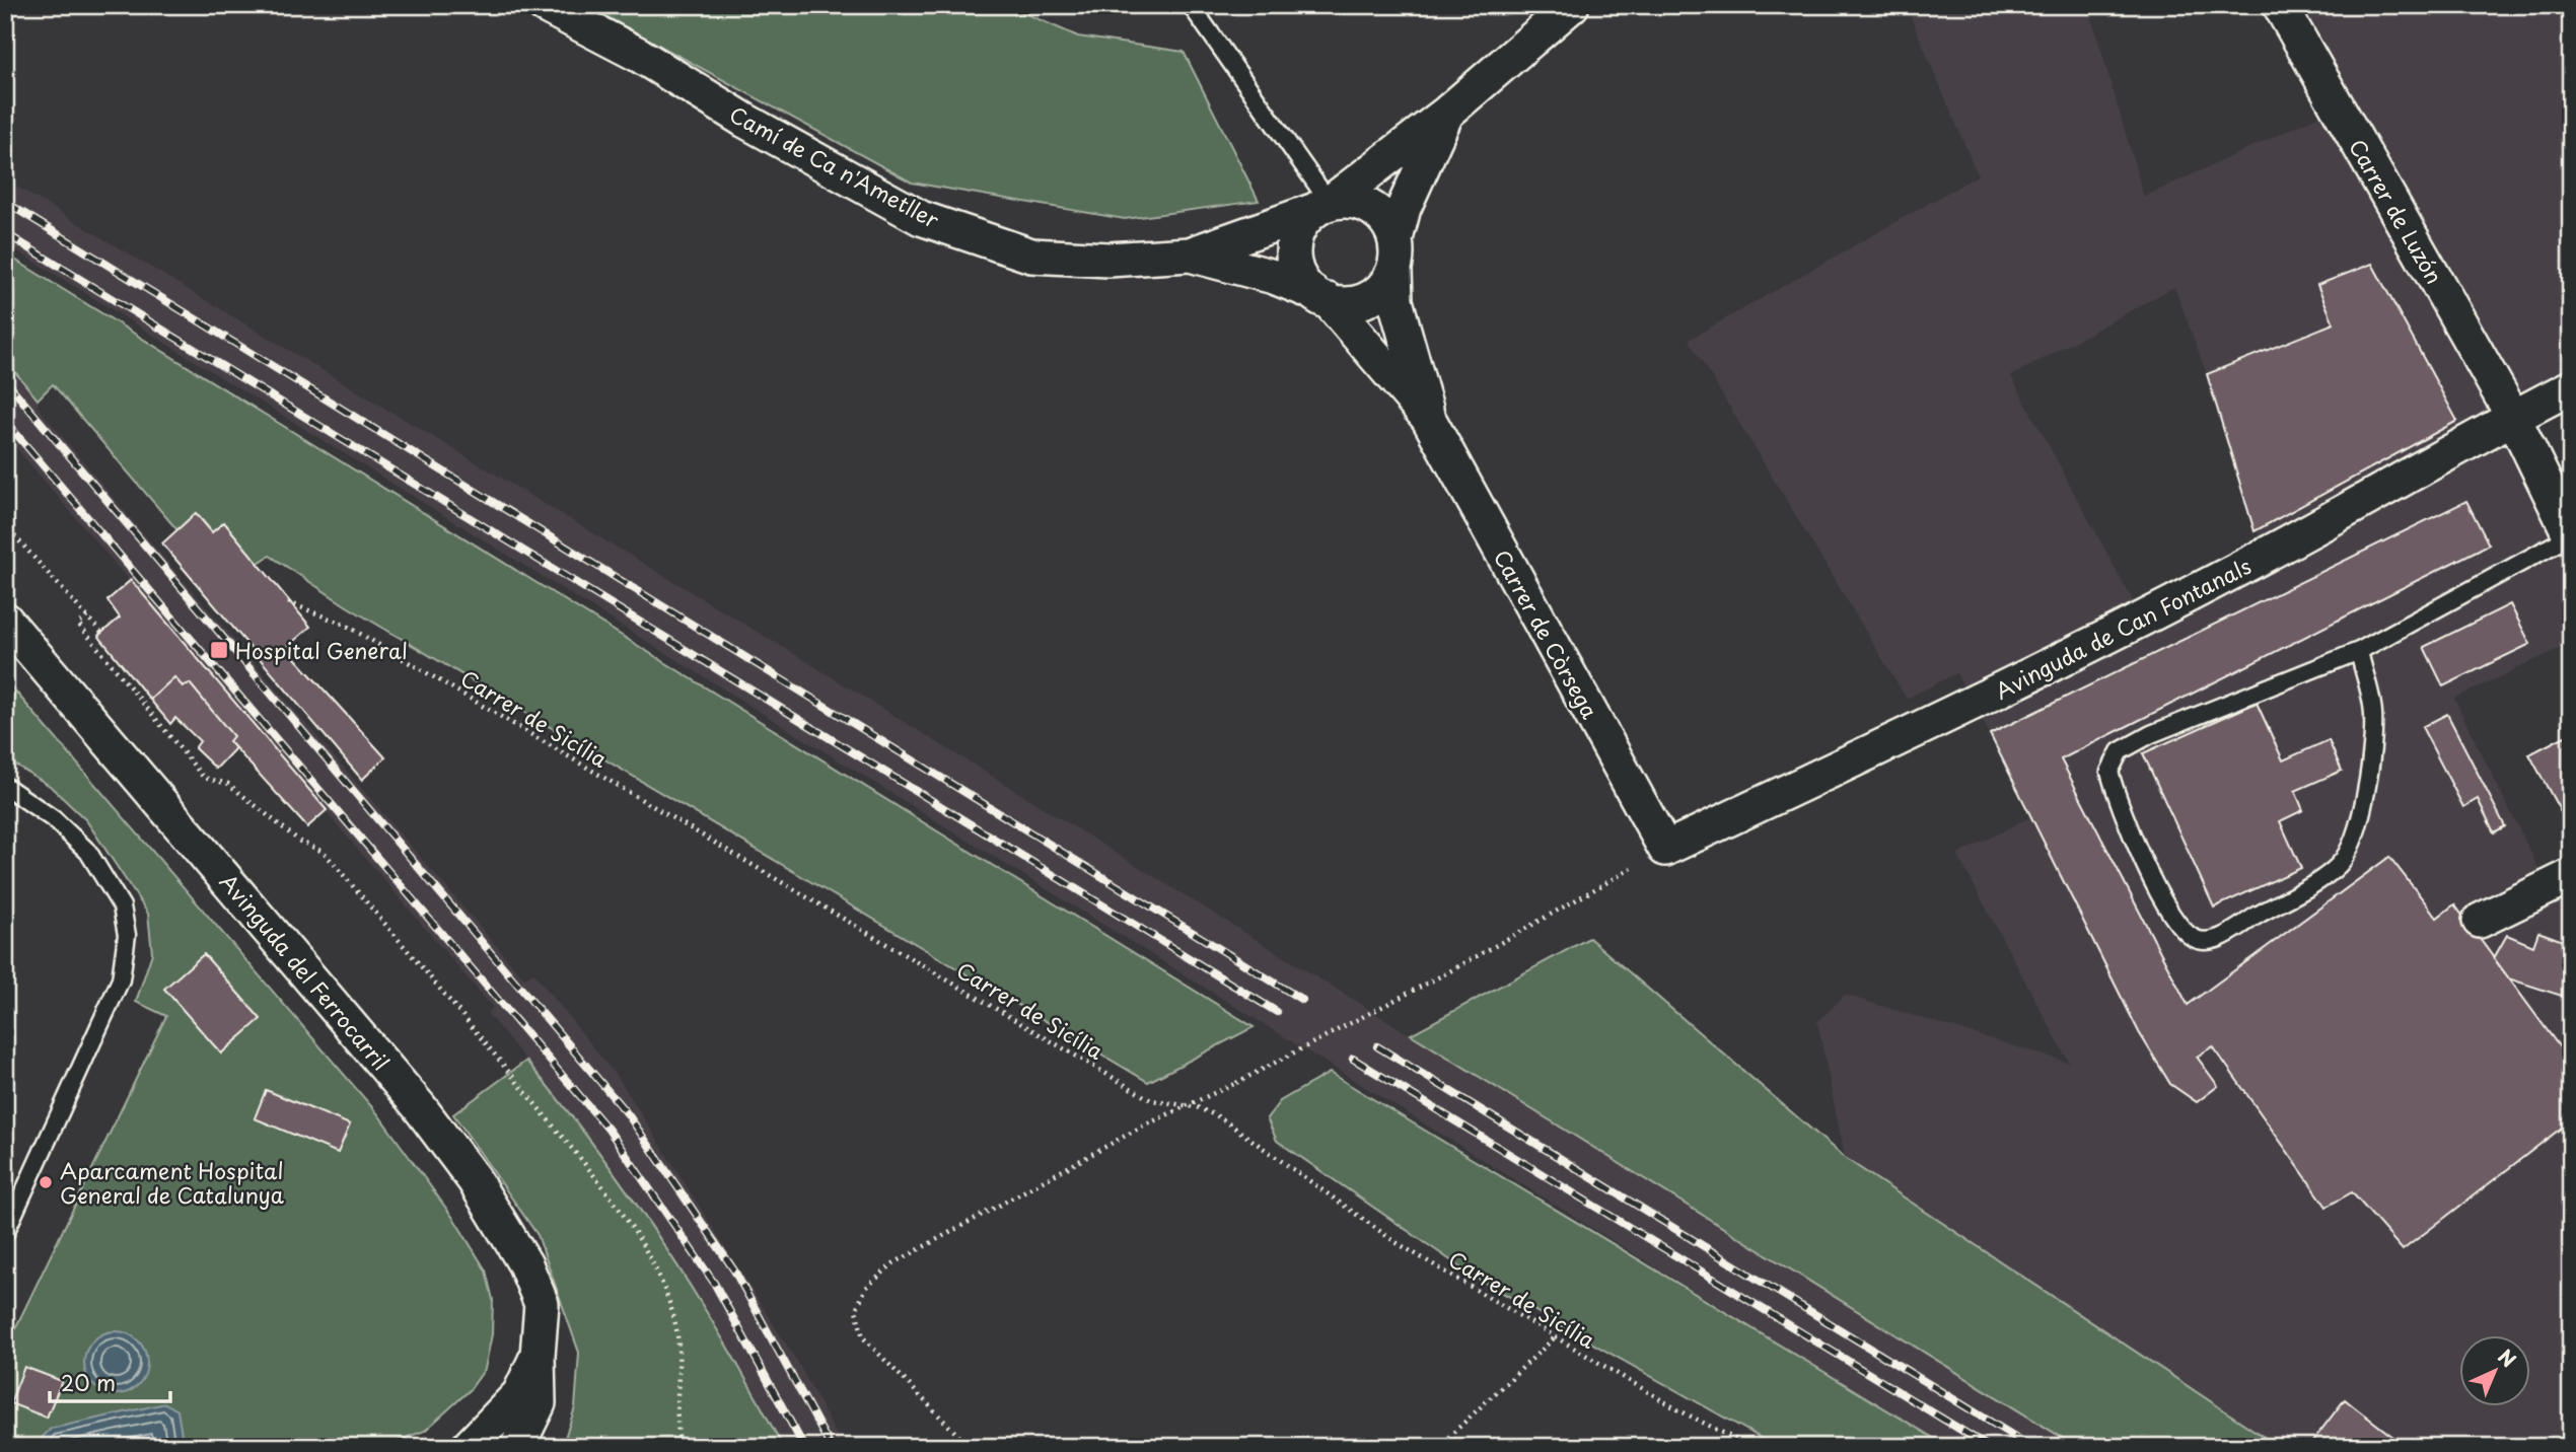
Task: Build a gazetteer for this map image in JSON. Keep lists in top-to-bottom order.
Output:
{
  "streets": {
    "street": [
      "Camí de Ca n'Ametller",
      "Carrer de Luzón",
      "Avinguda de Can Fontanals",
      "Carrer de Còrsega",
      "Avinguda del Ferrocarril"
    ],
    "path": ["Carrer de Sicília"]
  },
  "crossings": [
    ["Camí de Ca n'Ametller", "Carrer de Còrsega"],
    ["Carrer de Luzón", "Avinguda de Can Fontanals"],
    ["Avinguda de Can Fontanals", "Carrer de Còrsega"]
  ],
  "places": {
    "transit": ["Hospital General"],
    "other": ["Aparcament Hospital General de Catalunya"]
  },
  "scale_bar": "20 m",
  "north": "top right"
}
